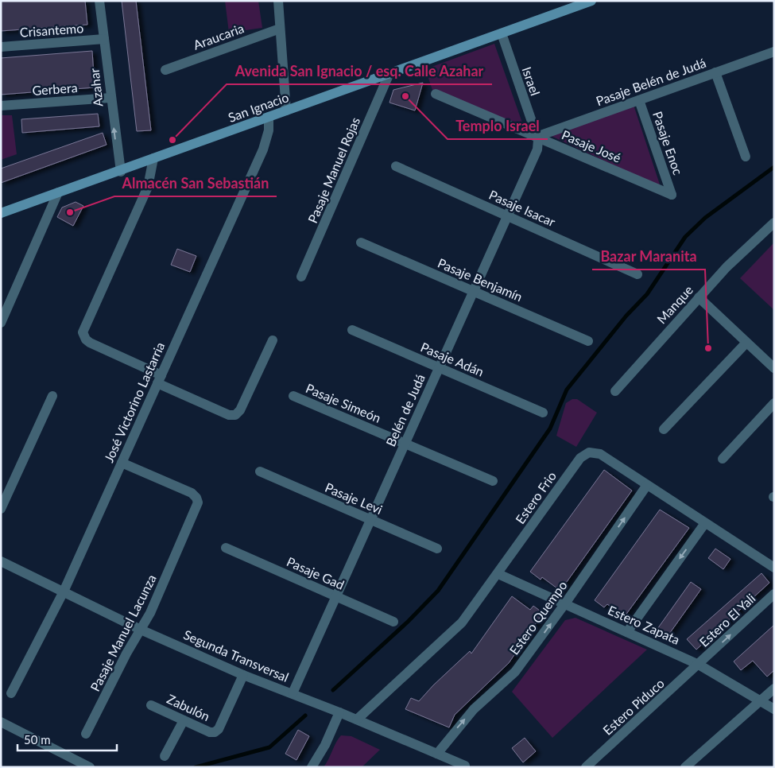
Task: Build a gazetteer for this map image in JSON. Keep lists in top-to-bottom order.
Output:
{
  "streets": {
    "main road": ["San Ignacio"],
    "street": [
      "Crisantemo",
      "Araucaria",
      "Israel",
      "Pasaje Belén de Judá",
      "Azahar",
      "Gerbera",
      "Pasaje Enoc",
      "Pasaje José",
      "Pasaje Manuel Rojas",
      "Pasaje Isacar",
      "Pasaje Benjamín",
      "Manque",
      "Pasaje Adán",
      "José Victorino Lastarria",
      "Pasaje Simeón",
      "Belén de Judá",
      "Estero Frio",
      "Pasaje Levi",
      "Pasaje Gad",
      "Estero Quempo",
      "Estero El Yali",
      "Estero Zapata",
      "Pasaje Manuel Lacunza",
      "Segunda Transversal",
      "Estero Piduco",
      "Zabulón"
    ]
  },
  "crossings": [
    ["Crisantemo", "Azahar"],
    ["Israel", "Pasaje Belén de Judá"],
    ["Israel", "San Ignacio"],
    ["Israel", "Pasaje José"],
    ["Israel", "Belén de Judá"],
    ["Pasaje Belén de Judá", "Pasaje Enoc"],
    ["Pasaje Belén de Judá", "Pasaje José"],
    ["Pasaje Belén de Judá", "Belén de Judá"],
    ["Azahar", "Gerbera"],
    ["Azahar", "San Ignacio"],
    ["San Ignacio", "Pasaje Manuel Rojas"],
    ["San Ignacio", "José Victorino Lastarria"],
    ["Pasaje Enoc", "Pasaje José"],
    ["Pasaje José", "Belén de Judá"],
    ["Pasaje Isacar", "Belén de Judá"],
    ["Pasaje Benjamín", "Belén de Judá"],
    ["Pasaje Adán", "Belén de Judá"],
    ["José Victorino Lastarria", "Pasaje Manuel Lacunza"],
    ["José Victorino Lastarria", "Segunda Transversal"],
    ["Pasaje Simeón", "Belén de Judá"],
    ["Belén de Judá", "Pasaje Levi"],
    ["Belén de Judá", "Pasaje Gad"],
    ["Belén de Judá", "Segunda Transversal"],
    ["Estero Frio", "Estero Quempo"],
    ["Estero Frio", "Estero Zapata"],
    ["Estero Frio", "Segunda Transversal"],
    ["Estero Quempo", "Estero Zapata"],
    ["Estero Quempo", "Segunda Transversal"],
    ["Estero El Yali", "Estero Zapata"],
    ["Estero El Yali", "Estero Piduco"],
    ["Estero Zapata", "Estero Piduco"],
    ["Pasaje Manuel Lacunza", "Segunda Transversal"],
    ["Segunda Transversal", "Zabulón"]
  ],
  "one_way": ["Azahar"],
  "places": [
    "Templo Israel",
    "Avenida San Ignacio / esq. Calle Azahar",
    "Almacén San Sebastián",
    "Bazar Maranita"
  ],
  "scale_bar": "50 m"
}
